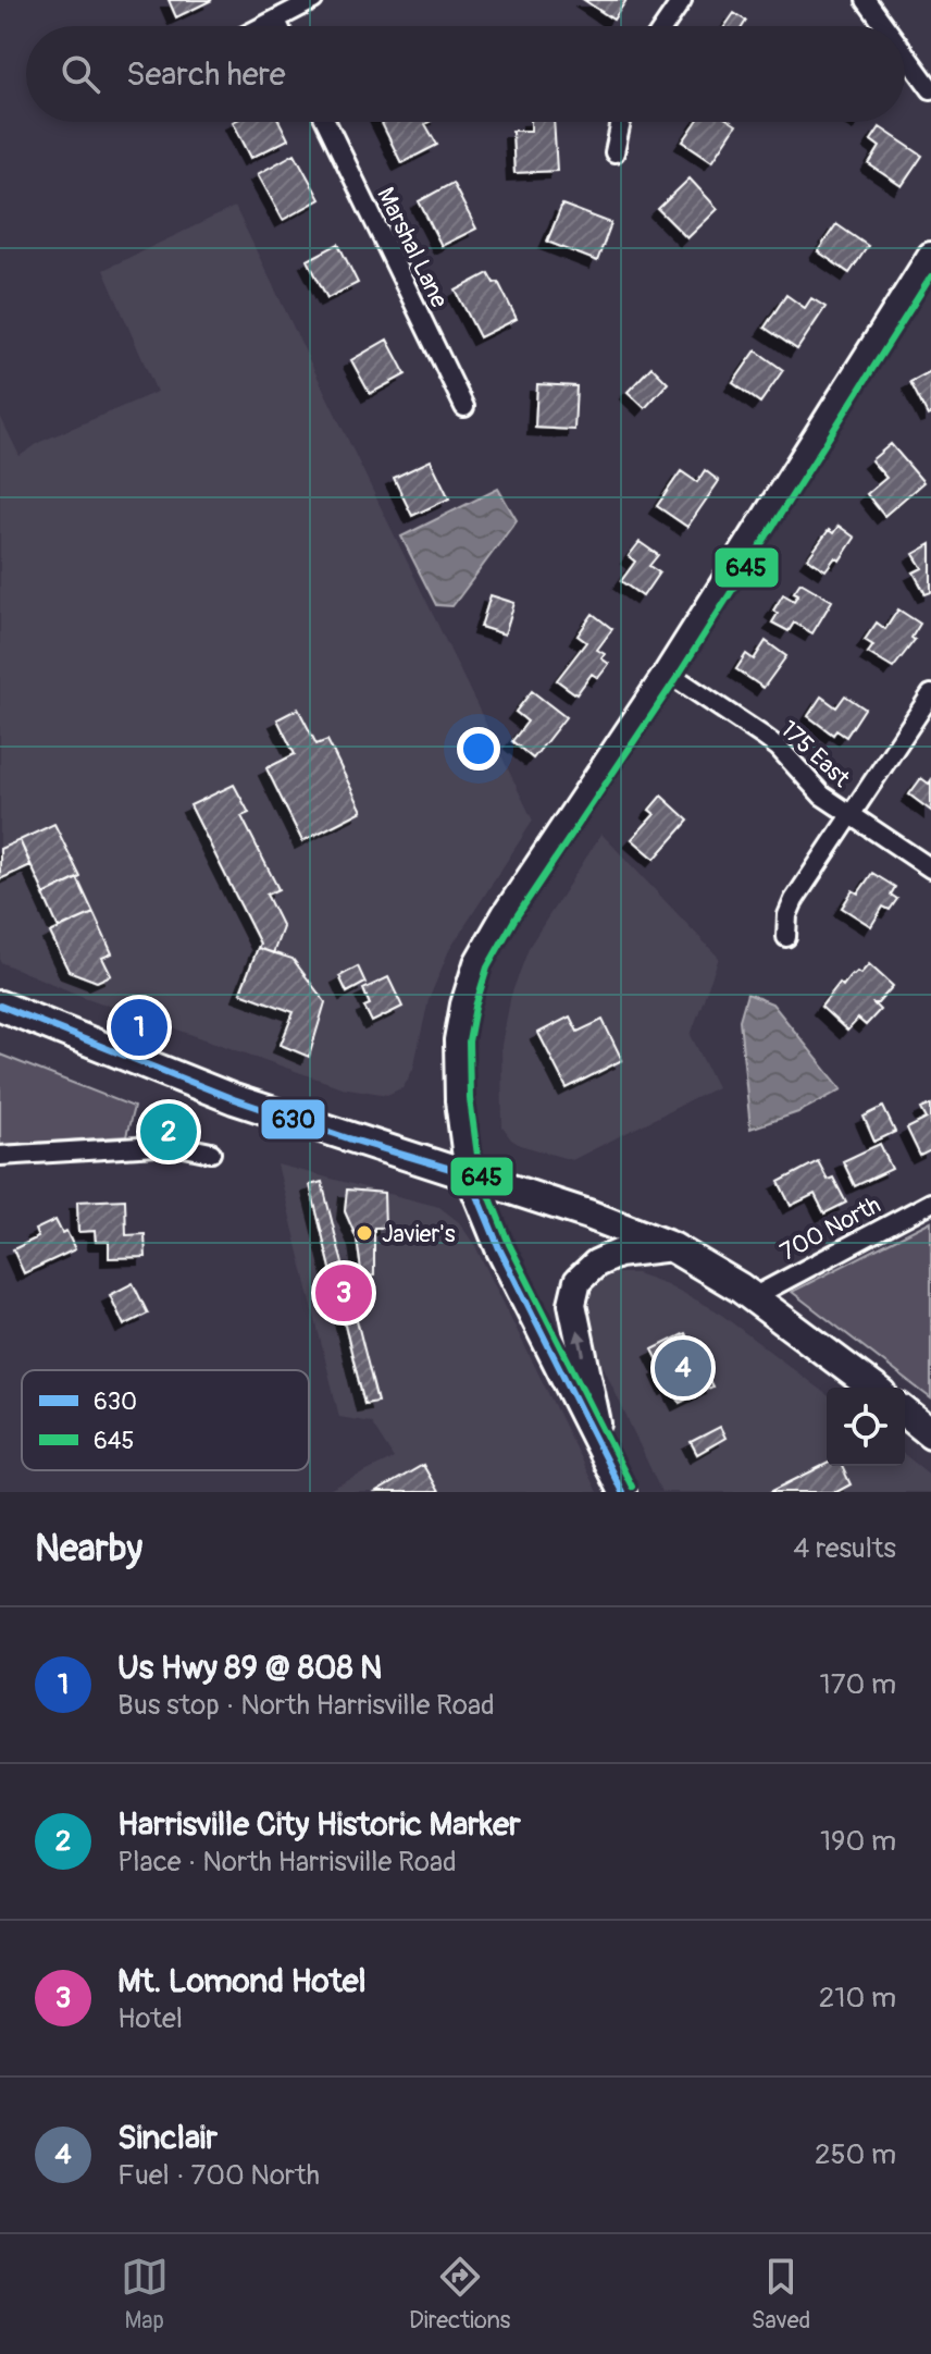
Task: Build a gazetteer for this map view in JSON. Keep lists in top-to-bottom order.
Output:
{
  "streets": {
    "street": ["Marshal Lane", "175 East", "700 North"]
  },
  "places": ["Javier's"],
  "lines": ["transit line 645", "transit line 630"],
  "legend": ["630", "645"],
  "page": {
    "search": "Search here",
    "pins": [
      "1",
      "2",
      "3",
      "4"
    ],
    "heading": ["Nearby", "4 results"],
    "list": [
      {
        "mark": "1",
        "name": "Us Hwy 89 @ 808 N",
        "note": "Bus stop · North Harrisville Road",
        "value": "170 m"
      },
      {
        "mark": "2",
        "name": "Harrisville City Historic Marker",
        "note": "Place · North Harrisville Road",
        "value": "190 m"
      },
      {
        "mark": "3",
        "name": "Mt. Lomond Hotel",
        "note": "Hotel",
        "value": "210 m"
      },
      {
        "mark": "4",
        "name": "Sinclair",
        "note": "Fuel · 700 North",
        "value": "250 m"
      }
    ],
    "nav": ["Map", "Directions", "Saved"]
  }
}
